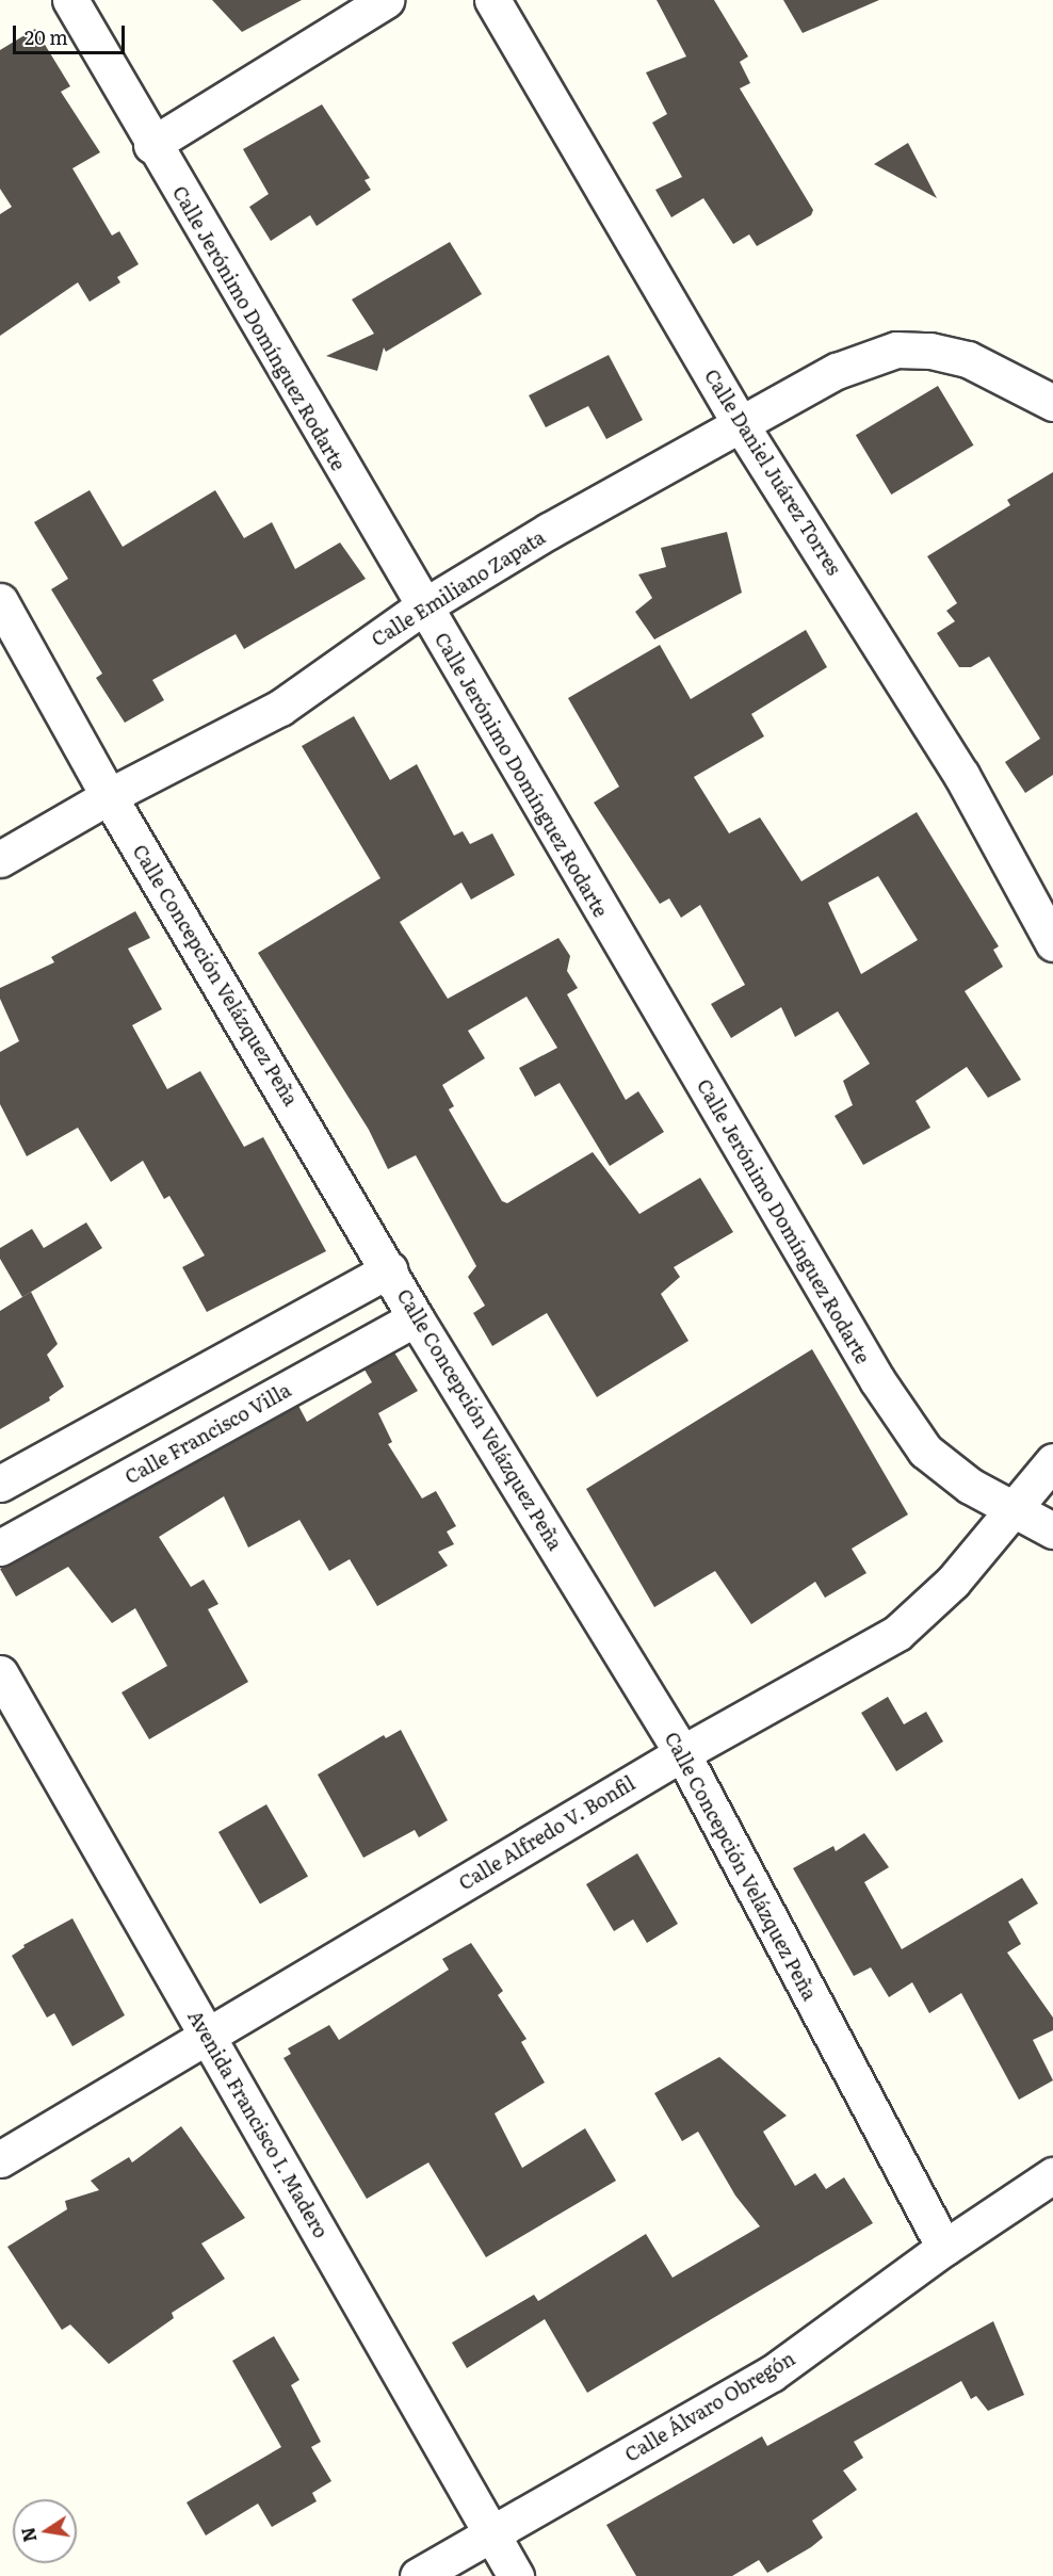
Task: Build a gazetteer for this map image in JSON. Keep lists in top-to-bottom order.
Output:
{
  "streets": {
    "street": [
      "Calle Jerónimo Domínguez Rodarte",
      "Calle Daniel Juárez Torres",
      "Calle Emiliano Zapata",
      "Calle Concepción Velázquez Peña",
      "Calle Francisco Villa",
      "Calle Alfredo V. Bonfil",
      "Avenida Francisco I. Madero",
      "Calle Álvaro Obregón"
    ]
  },
  "crossings": [
    ["Calle Jerónimo Domínguez Rodarte", "Calle Emiliano Zapata"],
    ["Calle Jerónimo Domínguez Rodarte", "Calle Alfredo V. Bonfil"],
    ["Calle Daniel Juárez Torres", "Calle Emiliano Zapata"],
    ["Calle Emiliano Zapata", "Calle Concepción Velázquez Peña"],
    ["Calle Concepción Velázquez Peña", "Calle Francisco Villa"],
    ["Calle Concepción Velázquez Peña", "Calle Alfredo V. Bonfil"],
    ["Calle Concepción Velázquez Peña", "Calle Álvaro Obregón"],
    ["Calle Alfredo V. Bonfil", "Avenida Francisco I. Madero"],
    ["Avenida Francisco I. Madero", "Calle Álvaro Obregón"]
  ],
  "scale_bar": "20 m",
  "north": "left"
}
